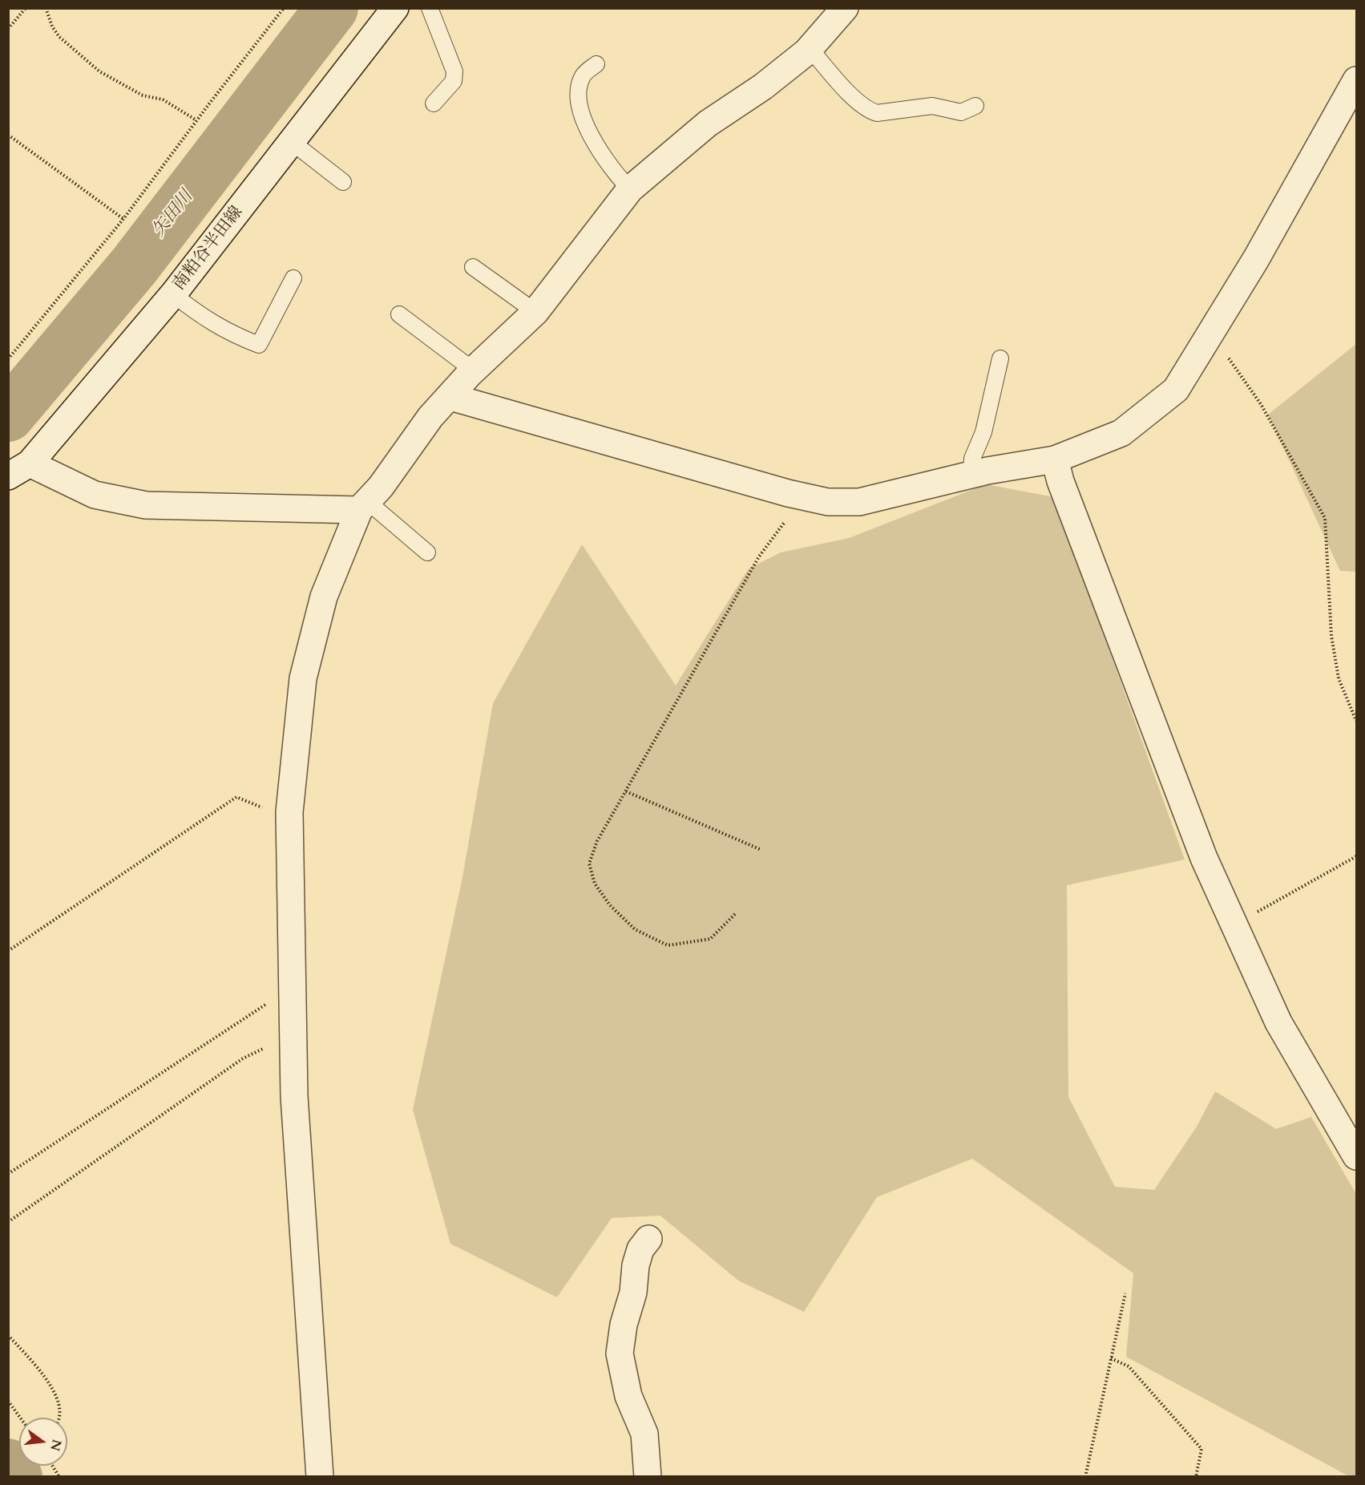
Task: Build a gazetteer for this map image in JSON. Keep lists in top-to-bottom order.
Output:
{
  "streets": {
    "street": ["南粕谷半田線"]
  },
  "water": ["矢田川"],
  "north": "right"
}
